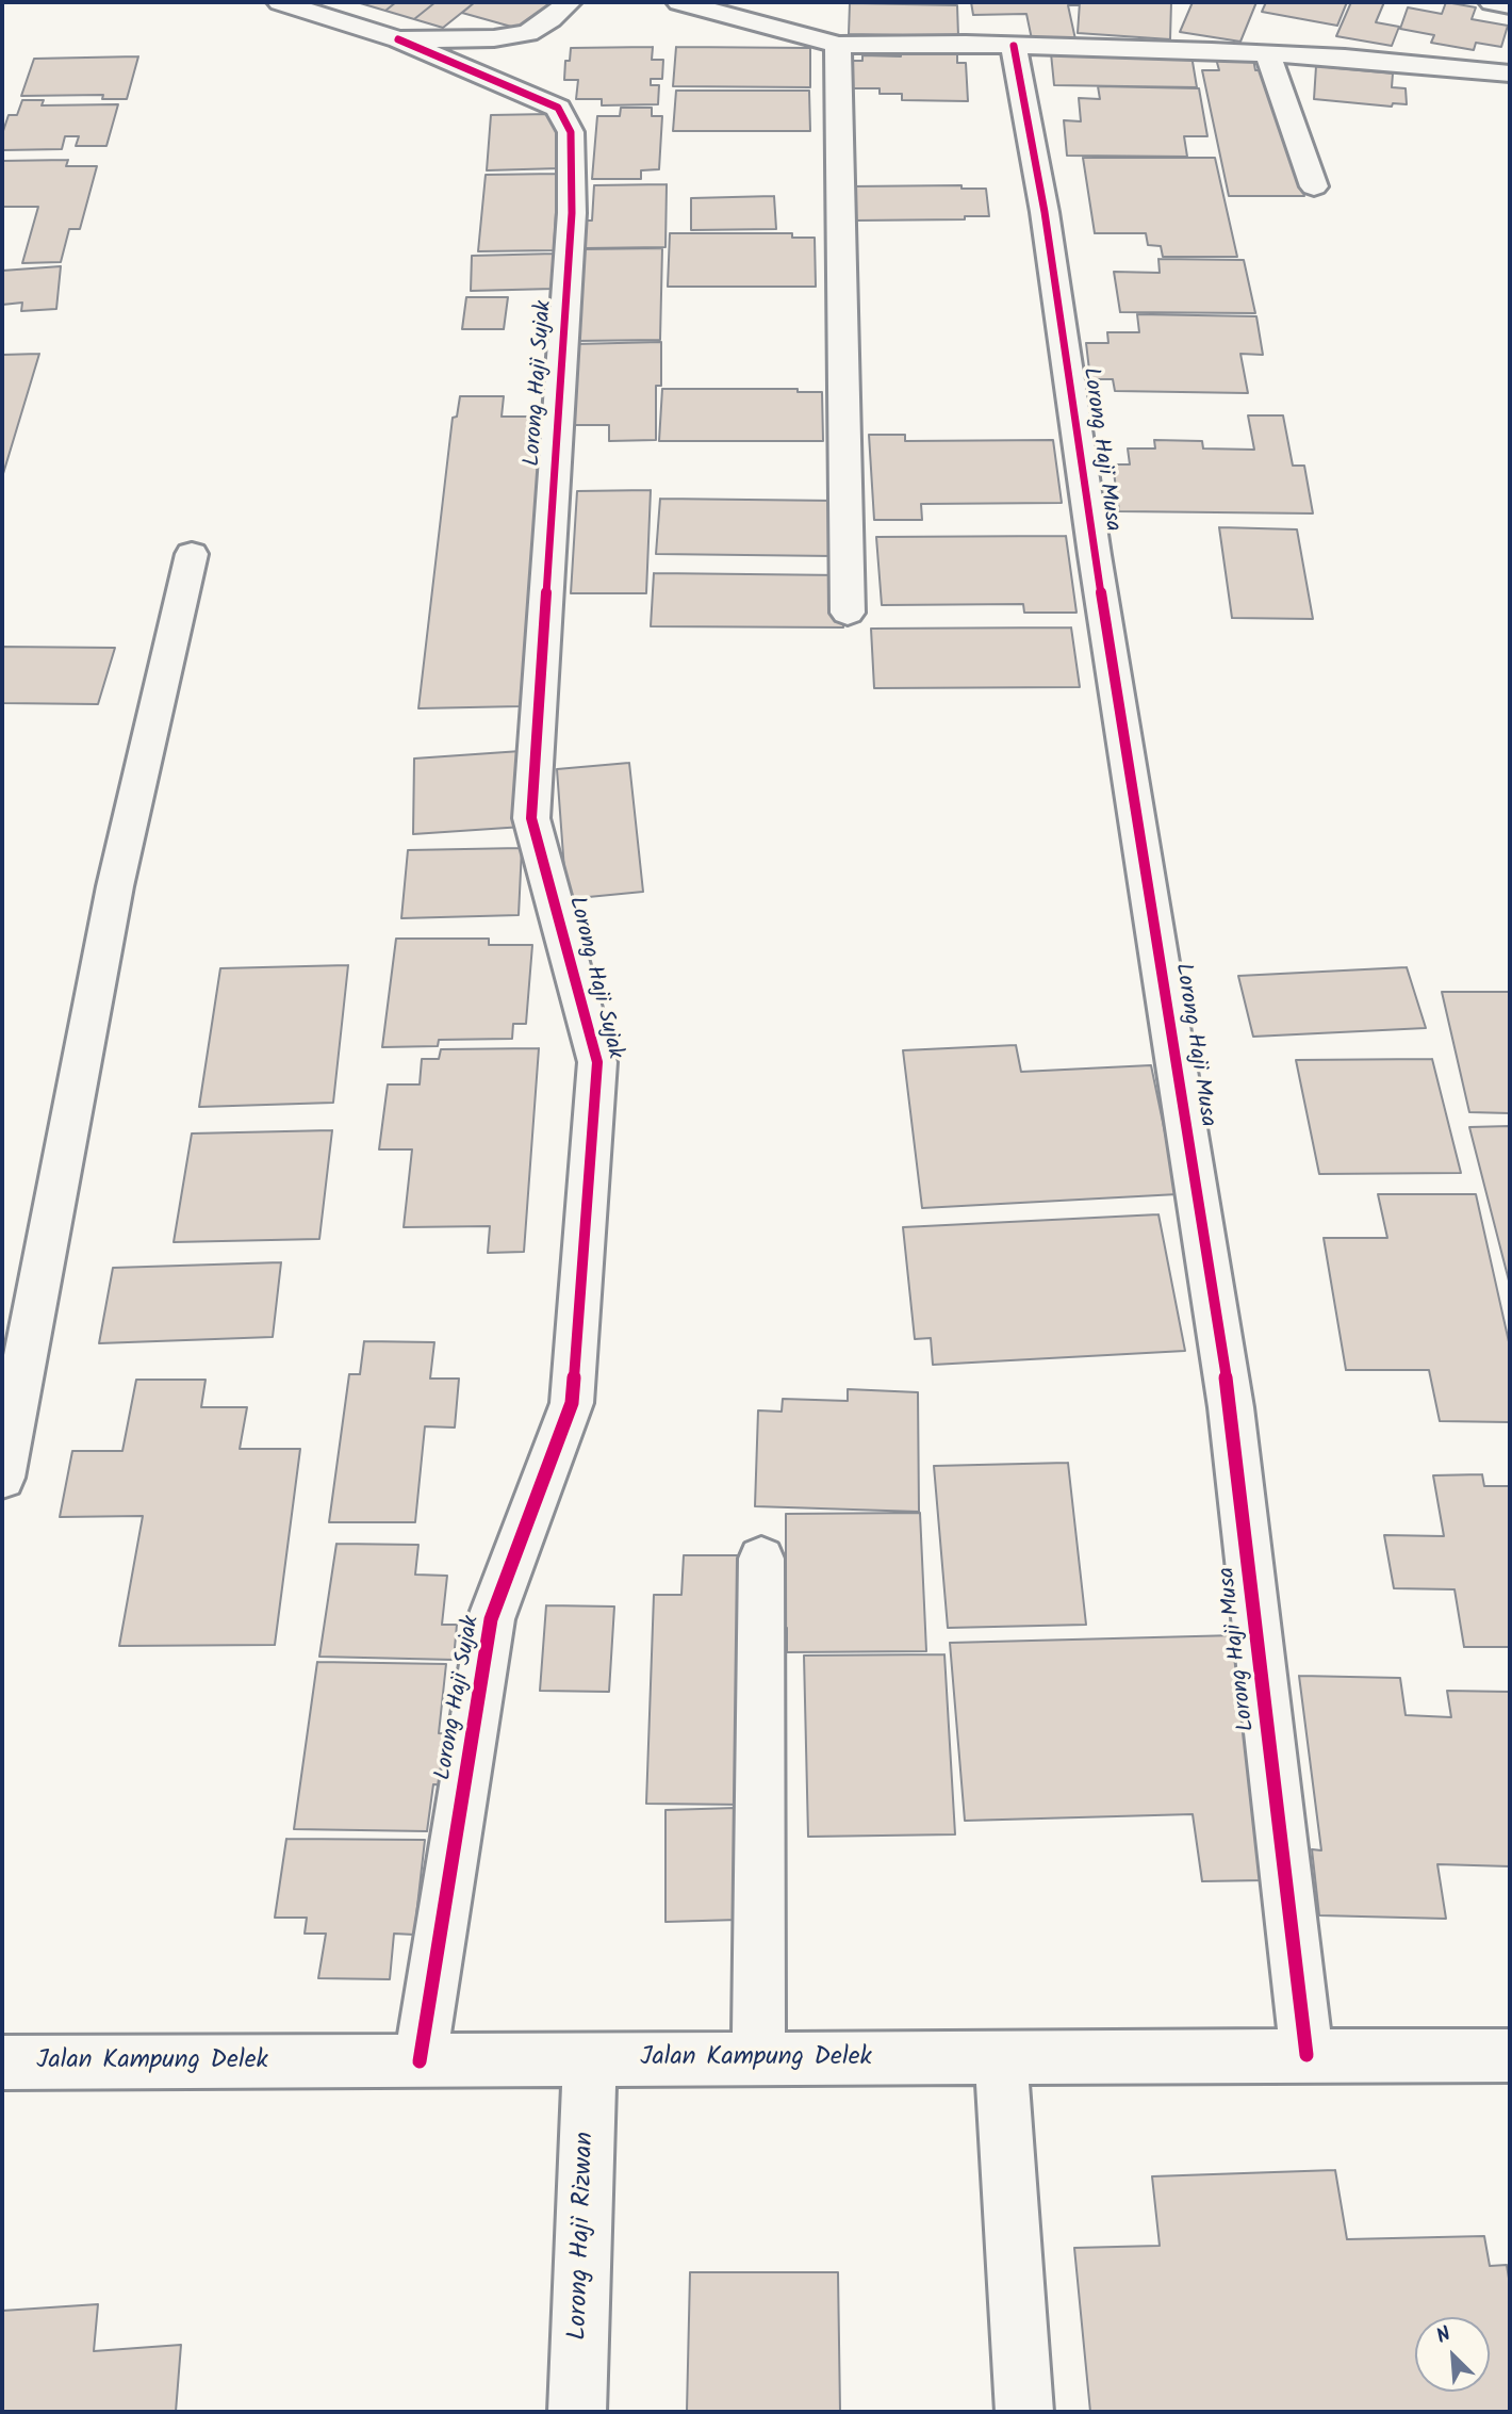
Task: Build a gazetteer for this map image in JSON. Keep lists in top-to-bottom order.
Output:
{
  "streets": {
    "street": [
      "Lorong Haji Sujak",
      "Lorong Haji Musa",
      "Jalan Kampung Delek",
      "Lorong Haji Rizwan"
    ]
  },
  "crossings": [
    ["Lorong Haji Sujak", "Jalan Kampung Delek"],
    ["Lorong Haji Musa", "Jalan Kampung Delek"],
    ["Jalan Kampung Delek", "Lorong Haji Rizwan"]
  ],
  "north": "top left"
}
